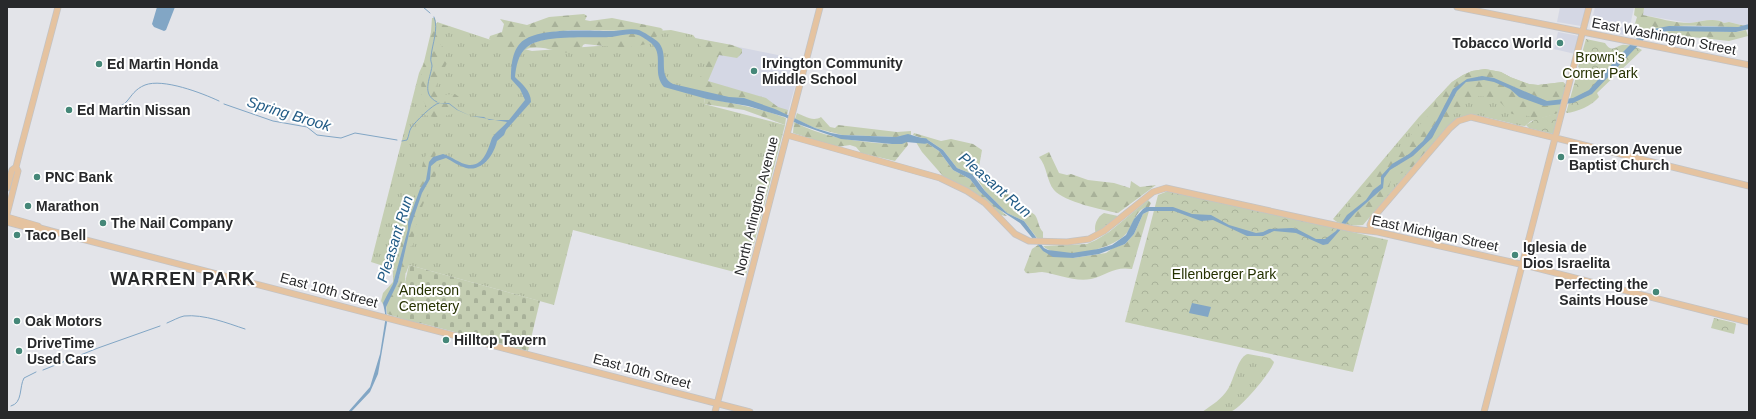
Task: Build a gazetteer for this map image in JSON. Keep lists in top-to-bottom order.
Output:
{
  "streets": {
    "main road": [
      "East Washington Street",
      "North Arlington Avenue",
      "East Michigan Street",
      "East 10th Street"
    ]
  },
  "crossings": [
    ["North Arlington Avenue", "East Michigan Street"],
    ["North Arlington Avenue", "East 10th Street"]
  ],
  "districts": ["WARREN PARK"],
  "water": ["Spring Brook", "Pleasant Run"],
  "parks": ["Brown's Corner Park", "Ellenberger Park", "Anderson Cemetery"],
  "places": [
    "Tobacco World",
    "Ed Martin Honda",
    "Irvington Community Middle School",
    "Ed Martin Nissan",
    "Emerson Avenue Baptist Church",
    "PNC Bank",
    "Marathon",
    "The Nail Company",
    "Taco Bell",
    "Iglesia de Dios Israelita",
    "Perfecting the Saints House",
    "Oak Motors",
    "Hilltop Tavern",
    "DriveTime Used Cars"
  ]
}
